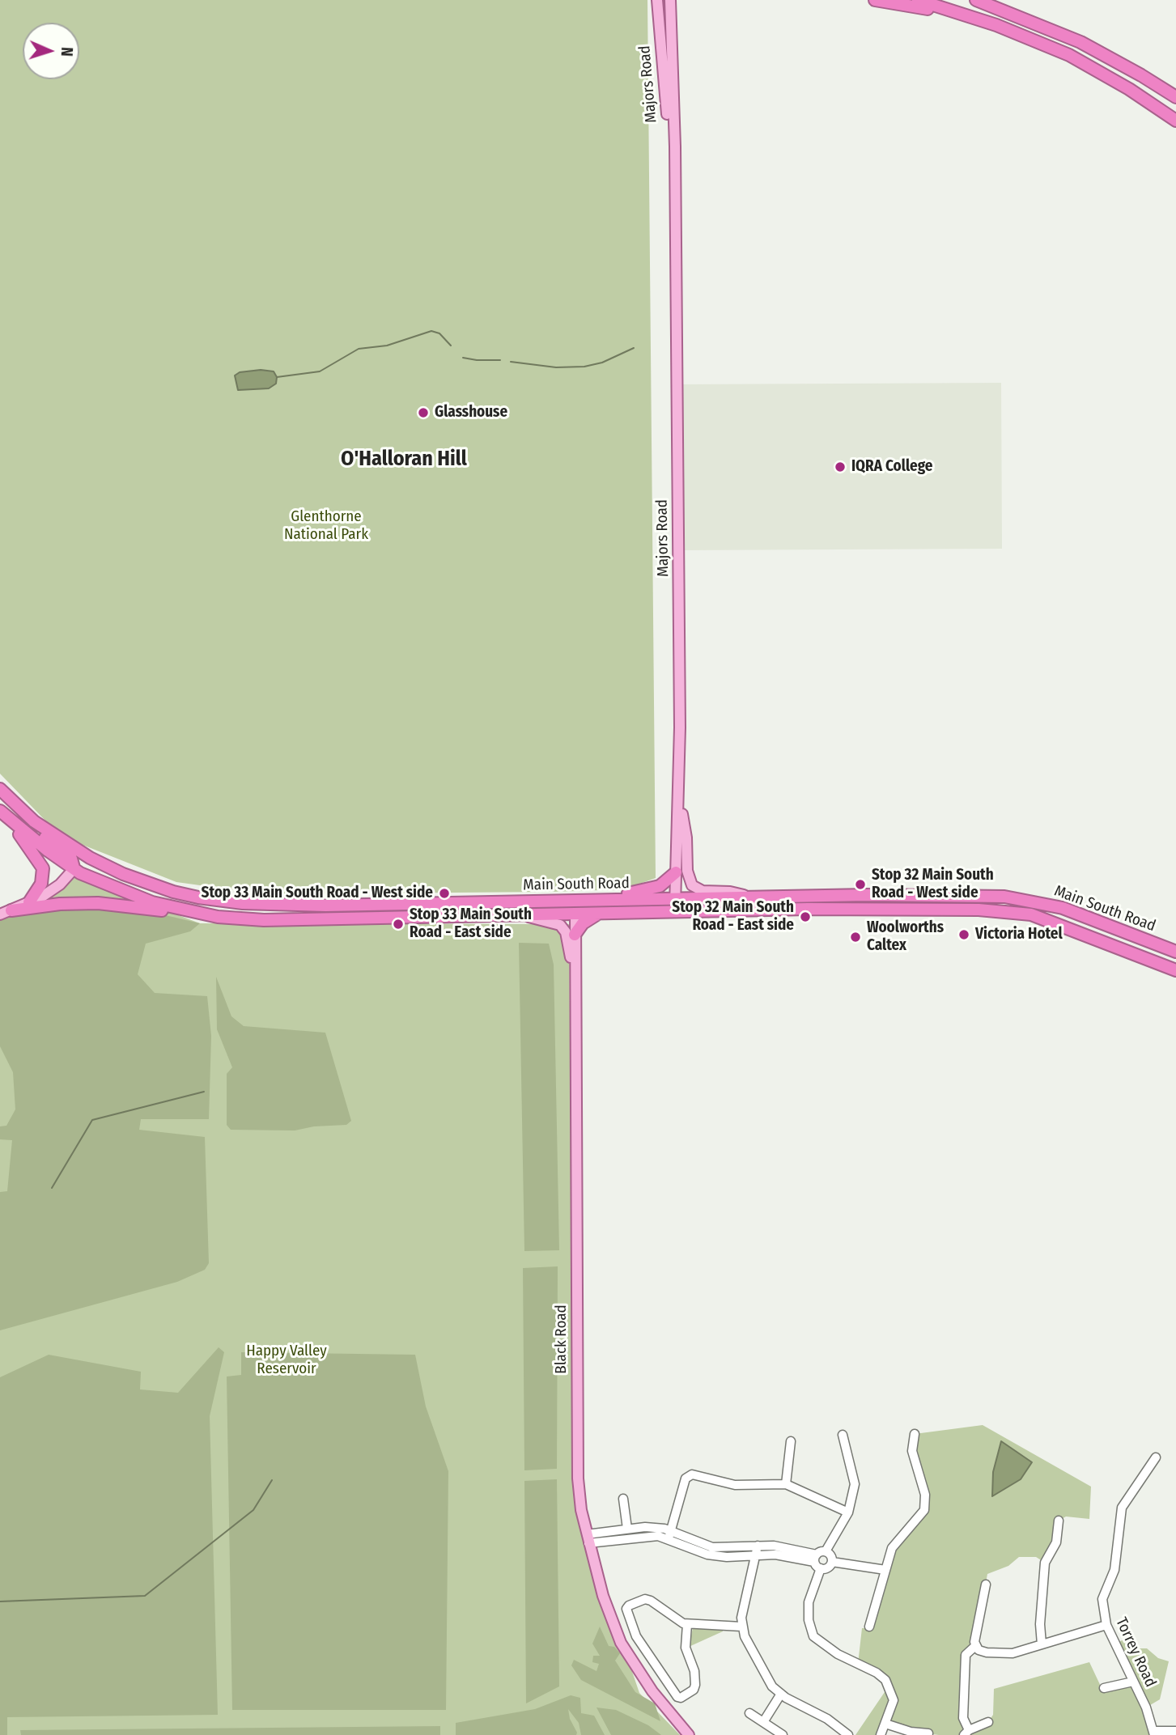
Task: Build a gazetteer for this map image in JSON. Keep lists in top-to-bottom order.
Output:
{
  "streets": {
    "highway": ["Main South Road"],
    "main road": ["Majors Road", "Black Road"],
    "street": ["Torrey Road"]
  },
  "crossings": [
    ["Majors Road", "Main South Road"],
    ["Main South Road", "Black Road"]
  ],
  "districts": ["O'Halloran Hill"],
  "parks": ["Glenthorne National Park", "Happy Valley Reservoir"],
  "places": [
    "Glasshouse",
    "IQRA College",
    "Stop 32 Main South Road - West side",
    "Stop 33 Main South Road - West side",
    "Stop 32 Main South Road - East side",
    "Stop 33 Main South Road - East side",
    "Victoria Hotel",
    "Woolworths Caltex"
  ],
  "north": "right"
}
